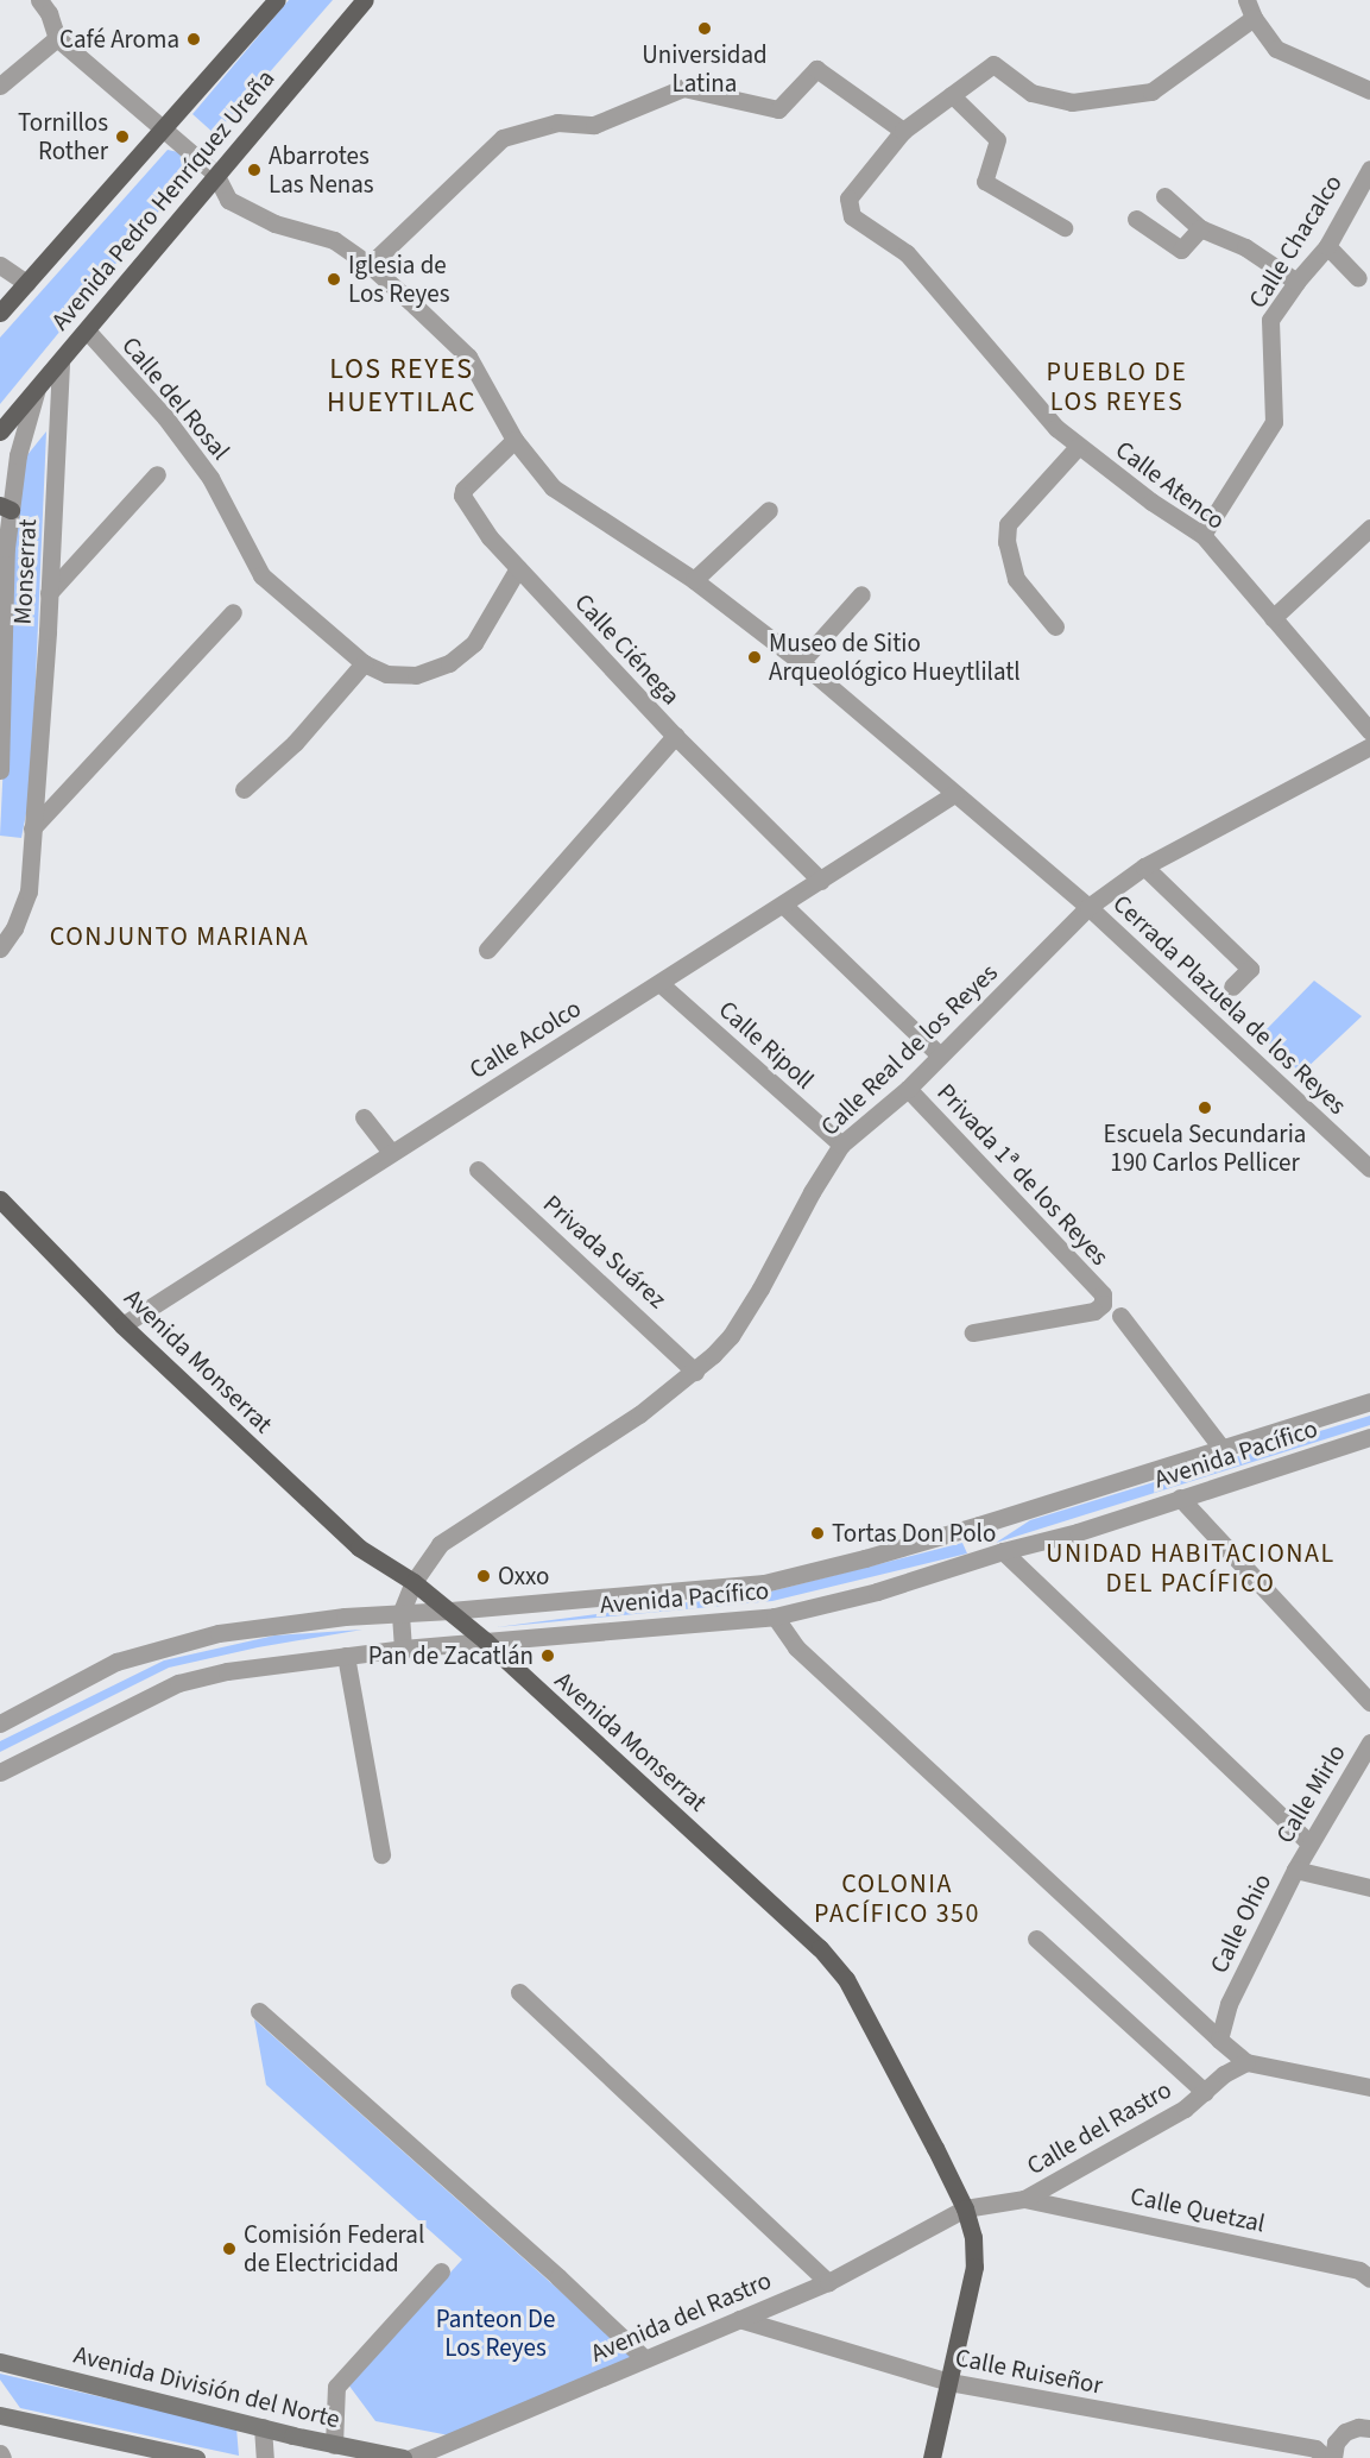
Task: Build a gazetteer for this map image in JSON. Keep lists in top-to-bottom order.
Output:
{
  "streets": {
    "main road": ["Avenida Pedro Henríquez Ureña", "Avenida Monserrat", "Avenida División del Norte"],
    "street": [
      "Calle Chacalco",
      "Calle del Rosal",
      "Calle Atenco",
      "Monserrat",
      "Calle Ciénega",
      "Cerrada Plazuela de los Reyes",
      "Calle Acolco",
      "Calle Ripoll",
      "Calle Real de los Reyes",
      "Privada 1ª de los Reyes",
      "Privada Suárez",
      "Avenida Pacífico",
      "Calle Mirlo",
      "Calle Ohio",
      "Calle del Rastro",
      "Calle Quetzal",
      "Avenida del Rastro",
      "Calle Ruiseñor"
    ]
  },
  "crossings": [
    ["Avenida Pedro Henríquez Ureña", "Calle del Rosal"],
    ["Avenida Pedro Henríquez Ureña", "Monserrat"],
    ["Avenida Pedro Henríquez Ureña", "Cerrada Plazuela de los Reyes"],
    ["Calle Chacalco", "Calle Atenco"],
    ["Calle del Rosal", "Calle Ciénega"],
    ["Calle Ciénega", "Cerrada Plazuela de los Reyes"],
    ["Calle Ciénega", "Calle Acolco"],
    ["Cerrada Plazuela de los Reyes", "Calle Acolco"],
    ["Cerrada Plazuela de los Reyes", "Calle Real de los Reyes"],
    ["Calle Acolco", "Calle Ripoll"],
    ["Calle Acolco", "Avenida Monserrat"],
    ["Calle Ripoll", "Calle Real de los Reyes"],
    ["Calle Real de los Reyes", "Privada 1ª de los Reyes"],
    ["Calle Real de los Reyes", "Privada Suárez"],
    ["Calle Real de los Reyes", "Avenida Monserrat"],
    ["Calle Real de los Reyes", "Avenida Pacífico"],
    ["Avenida Monserrat", "Avenida Pacífico"],
    ["Avenida Monserrat", "Calle del Rastro"],
    ["Avenida Monserrat", "Avenida del Rastro"],
    ["Avenida Monserrat", "Calle Ruiseñor"],
    ["Calle Mirlo", "Calle Ohio"],
    ["Calle del Rastro", "Calle Quetzal"],
    ["Calle del Rastro", "Avenida del Rastro"],
    ["Avenida del Rastro", "Calle Ruiseñor"]
  ],
  "districts": [
    "LOS REYES HUEYTILAC",
    "PUEBLO DE LOS REYES",
    "CONJUNTO MARIANA",
    "UNIDAD HABITACIONAL DEL PACÍFICO",
    "COLONIA PACÍFICO 350"
  ],
  "parks": ["Panteon De Los Reyes"],
  "places": [
    "Universidad Latina",
    "Café Aroma",
    "Tornillos Rother",
    "Abarrotes Las Nenas",
    "Iglesia de Los Reyes",
    "Museo de Sitio Arqueológico Hueytlilatl",
    "Escuela Secundaria 190 Carlos Pellicer",
    "Tortas Don Polo",
    "Oxxo",
    "Pan de Zacatlán",
    "Comisión Federal de Electricidad"
  ]
}
